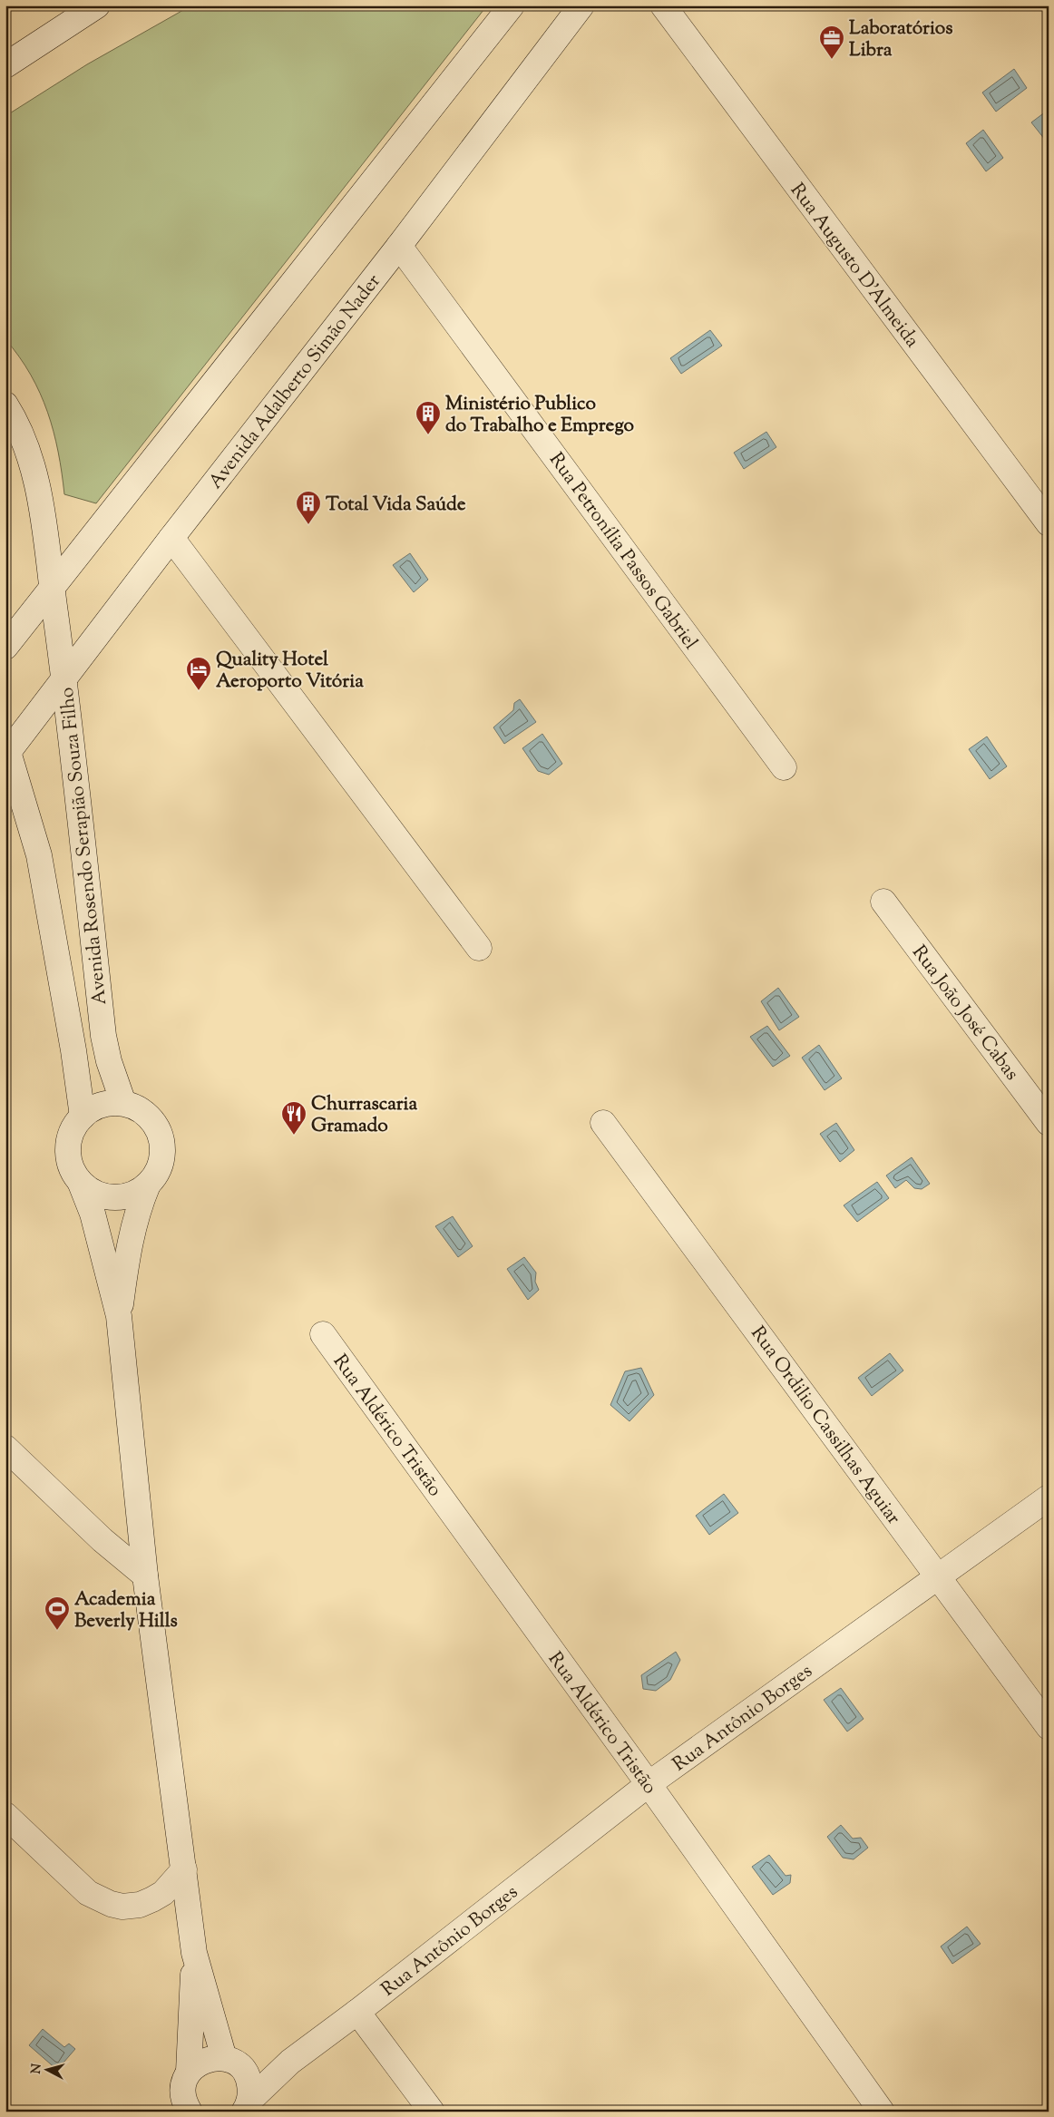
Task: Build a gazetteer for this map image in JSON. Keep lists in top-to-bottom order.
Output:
{
  "streets": {
    "street": [
      "Rua Augusto D'Almeida",
      "Avenida Adalberto Simão Nader",
      "Rua Petronília Passos Gabriel",
      "Avenida Rosendo Serapião Souza Filho",
      "Rua João José Cabas",
      "Rua Aldérico Tristão",
      "Rua Ordilio Cassilhas Aguiar",
      "Rua Antônio Borges"
    ]
  },
  "crossings": [
    ["Avenida Adalberto Simão Nader", "Rua Petronília Passos Gabriel"],
    ["Avenida Adalberto Simão Nader", "Avenida Rosendo Serapião Souza Filho"],
    ["Rua Aldérico Tristão", "Rua Antônio Borges"],
    ["Rua Ordilio Cassilhas Aguiar", "Rua Antônio Borges"]
  ],
  "places": {
    "office": ["Laboratórios Libra"],
    "building": ["Ministério Publico do Trabalho e Emprego", "Total Vida Saúde"],
    "hotel": ["Quality Hotel Aeroporto Vitória"],
    "restaurant": ["Churrascaria Gramado"],
    "sports": ["Academia Beverly Hills"]
  },
  "north": "left"
}
